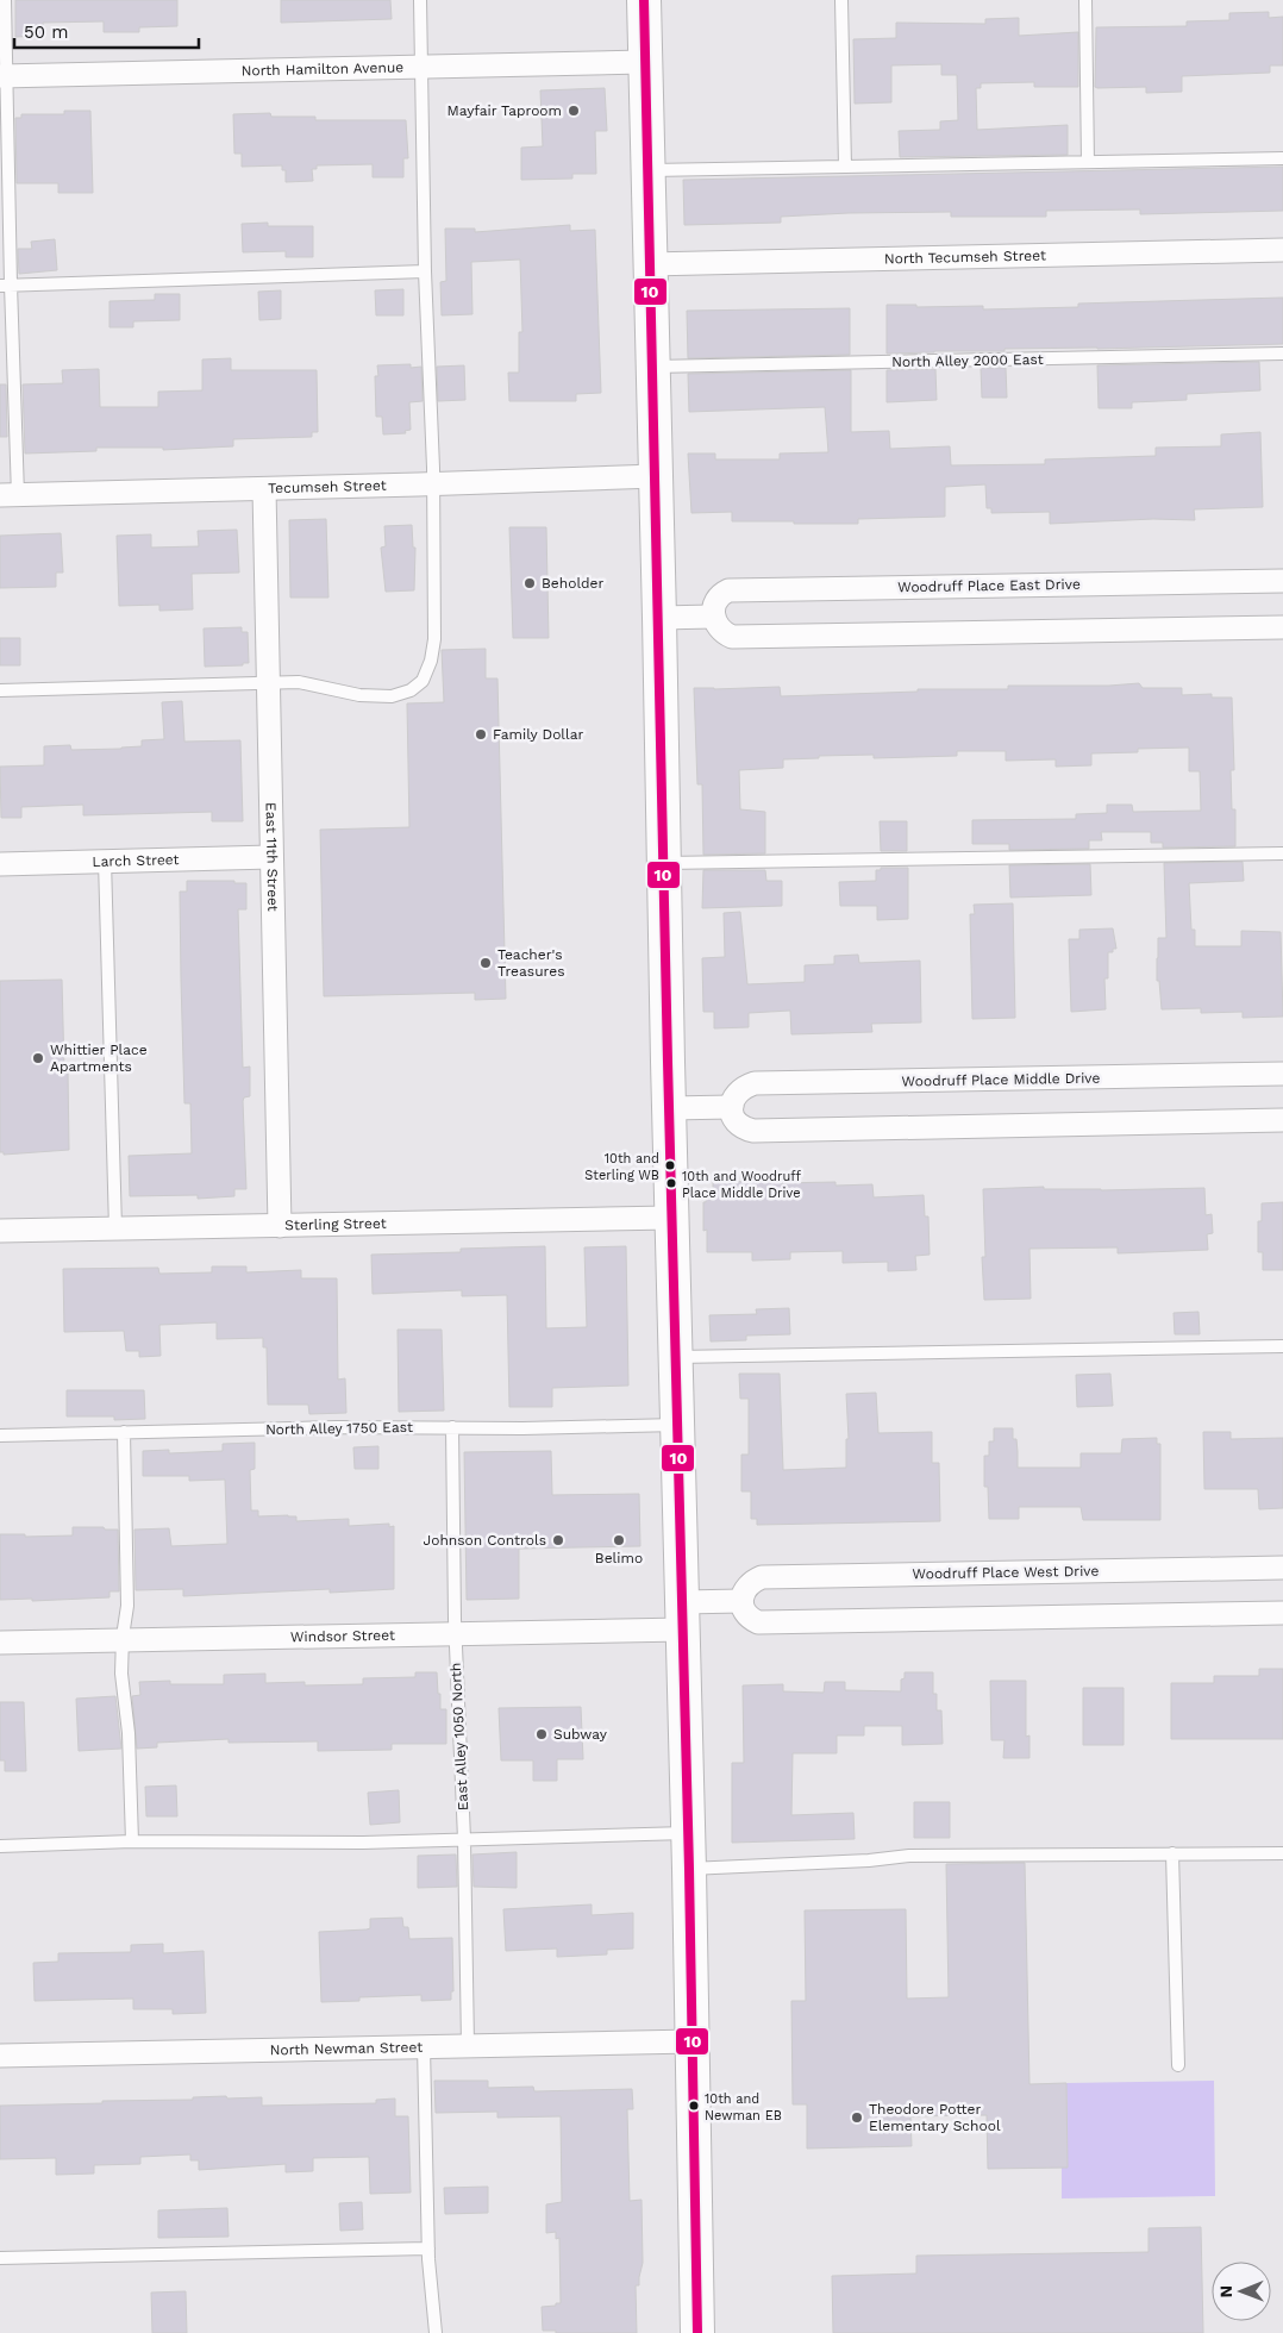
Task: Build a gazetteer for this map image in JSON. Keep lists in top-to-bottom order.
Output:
{
  "streets": {
    "street": [
      "North Hamilton Avenue",
      "North Tecumseh Street",
      "Tecumseh Street",
      "Woodruff Place East Drive",
      "East 11th Street",
      "Larch Street",
      "Woodruff Place Middle Drive",
      "Sterling Street",
      "Woodruff Place West Drive",
      "Windsor Street",
      "North Newman Street"
    ],
    "lane": ["North Alley 2000 East", "North Alley 1750 East", "East Alley 1050 North"]
  },
  "crossings": [
    ["Tecumseh Street", "East 11th Street"],
    ["East 11th Street", "Larch Street"],
    ["East 11th Street", "Sterling Street"],
    ["North Alley 1750 East", "East Alley 1050 North"],
    ["Windsor Street", "East Alley 1050 North"],
    ["East Alley 1050 North", "North Newman Street"]
  ],
  "places": [
    "Mayfair Taproom",
    "Beholder",
    "Family Dollar",
    "Teacher's Treasures",
    "Whittier Place Apartments",
    "10th and Sterling WB",
    "10th and Woodruff Place Middle Drive",
    "Johnson Controls",
    "Belimo",
    "Subway",
    "10th and Newman EB",
    "Theodore Potter Elementary School"
  ],
  "lines": ["transit line 10"],
  "scale_bar": "50 m",
  "north": "left"
}
